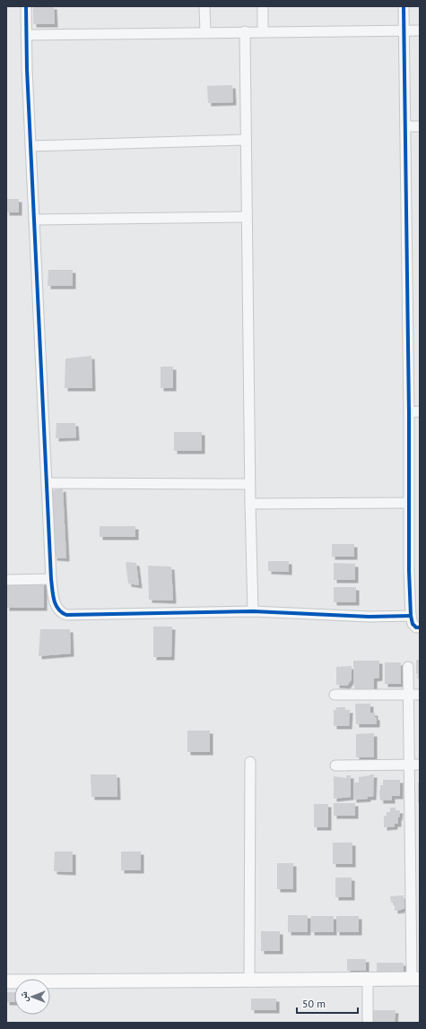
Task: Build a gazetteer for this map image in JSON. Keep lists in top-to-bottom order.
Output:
{
  "scale_bar": "50 m",
  "north": "left"
}
